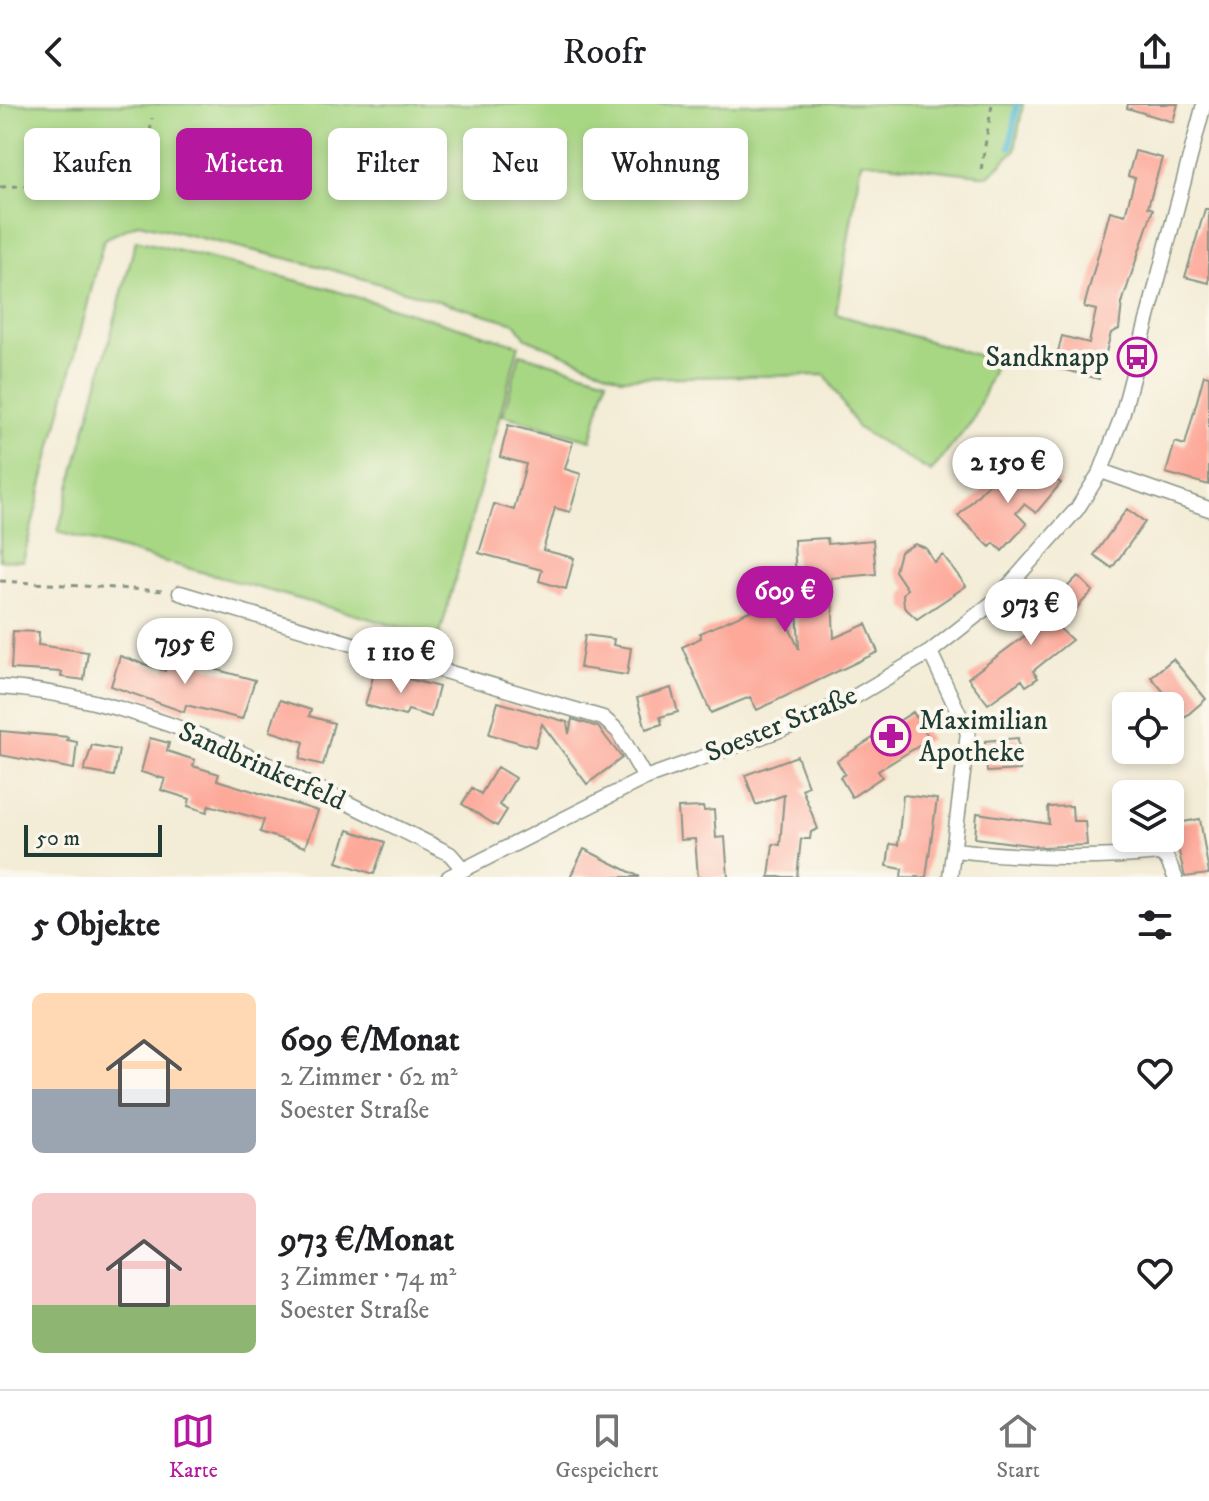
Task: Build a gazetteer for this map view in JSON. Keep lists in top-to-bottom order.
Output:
{
  "streets": {
    "street": ["Soester Straße", "Sandbrinkerfeld"]
  },
  "crossings": [
    ["Soester Straße", "Sandbrinkerfeld"]
  ],
  "places": {
    "bus stop": ["Sandknapp"],
    "pharmacy": ["Maximilian Apotheke"]
  },
  "scale_bar": "50 m",
  "page": {
    "header": "Roofr",
    "chip": [
      "Kaufen",
      "Mieten",
      "Filter",
      "Neu",
      "Wohnung"
    ],
    "price": [
      "2 150 €",
      "609 €",
      "973 €",
      "795 €",
      "1 110 €"
    ],
    "scale": "50 m",
    "heading": "5 Objekte",
    "list": [
      {
        "name": "609 €/Monat",
        "note": "2 Zimmer · 62 m² · Soester Straße"
      },
      {
        "name": "973 €/Monat",
        "note": "3 Zimmer · 74 m² · Soester Straße"
      }
    ],
    "tabs": ["Karte", "Gespeichert", "Start"]
  }
}
